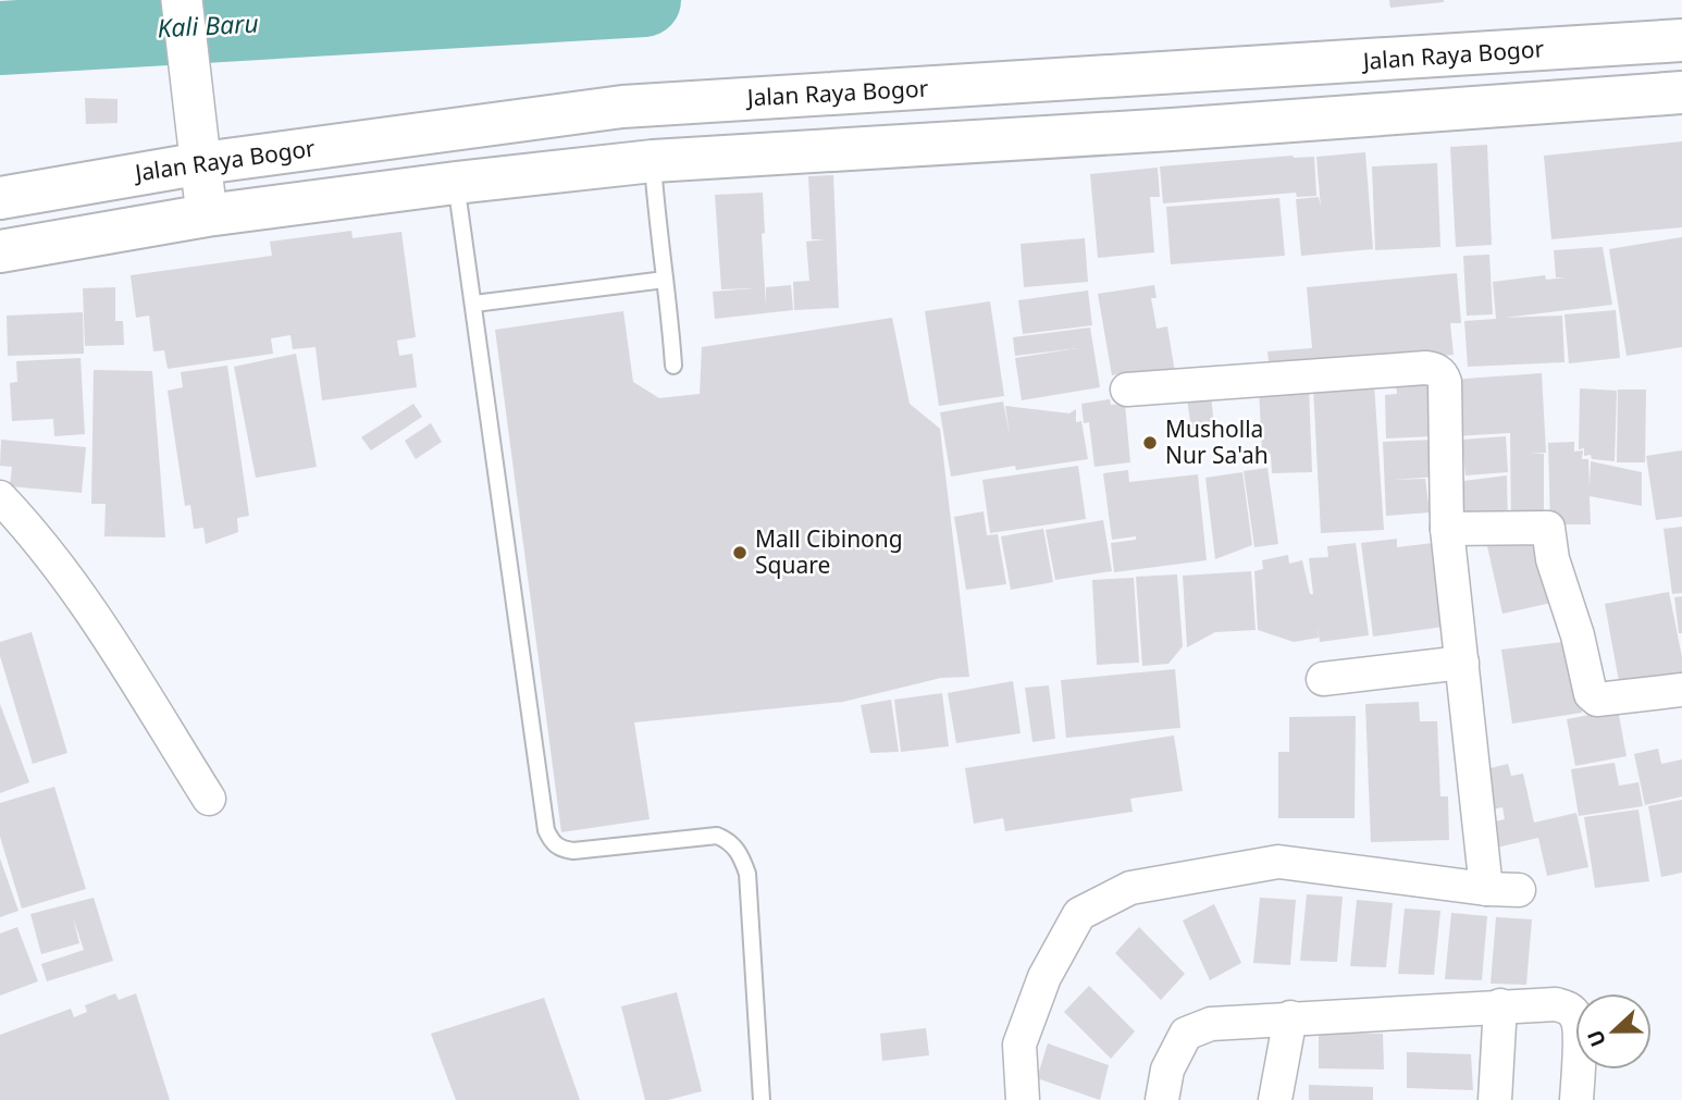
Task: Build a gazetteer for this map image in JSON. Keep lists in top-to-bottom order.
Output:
{
  "streets": {
    "highway": ["Jalan Raya Bogor"]
  },
  "water": ["Kali Baru"],
  "places": ["Musholla Nur Sa'ah", "Mall Cibinong Square"],
  "north": "left"
}
